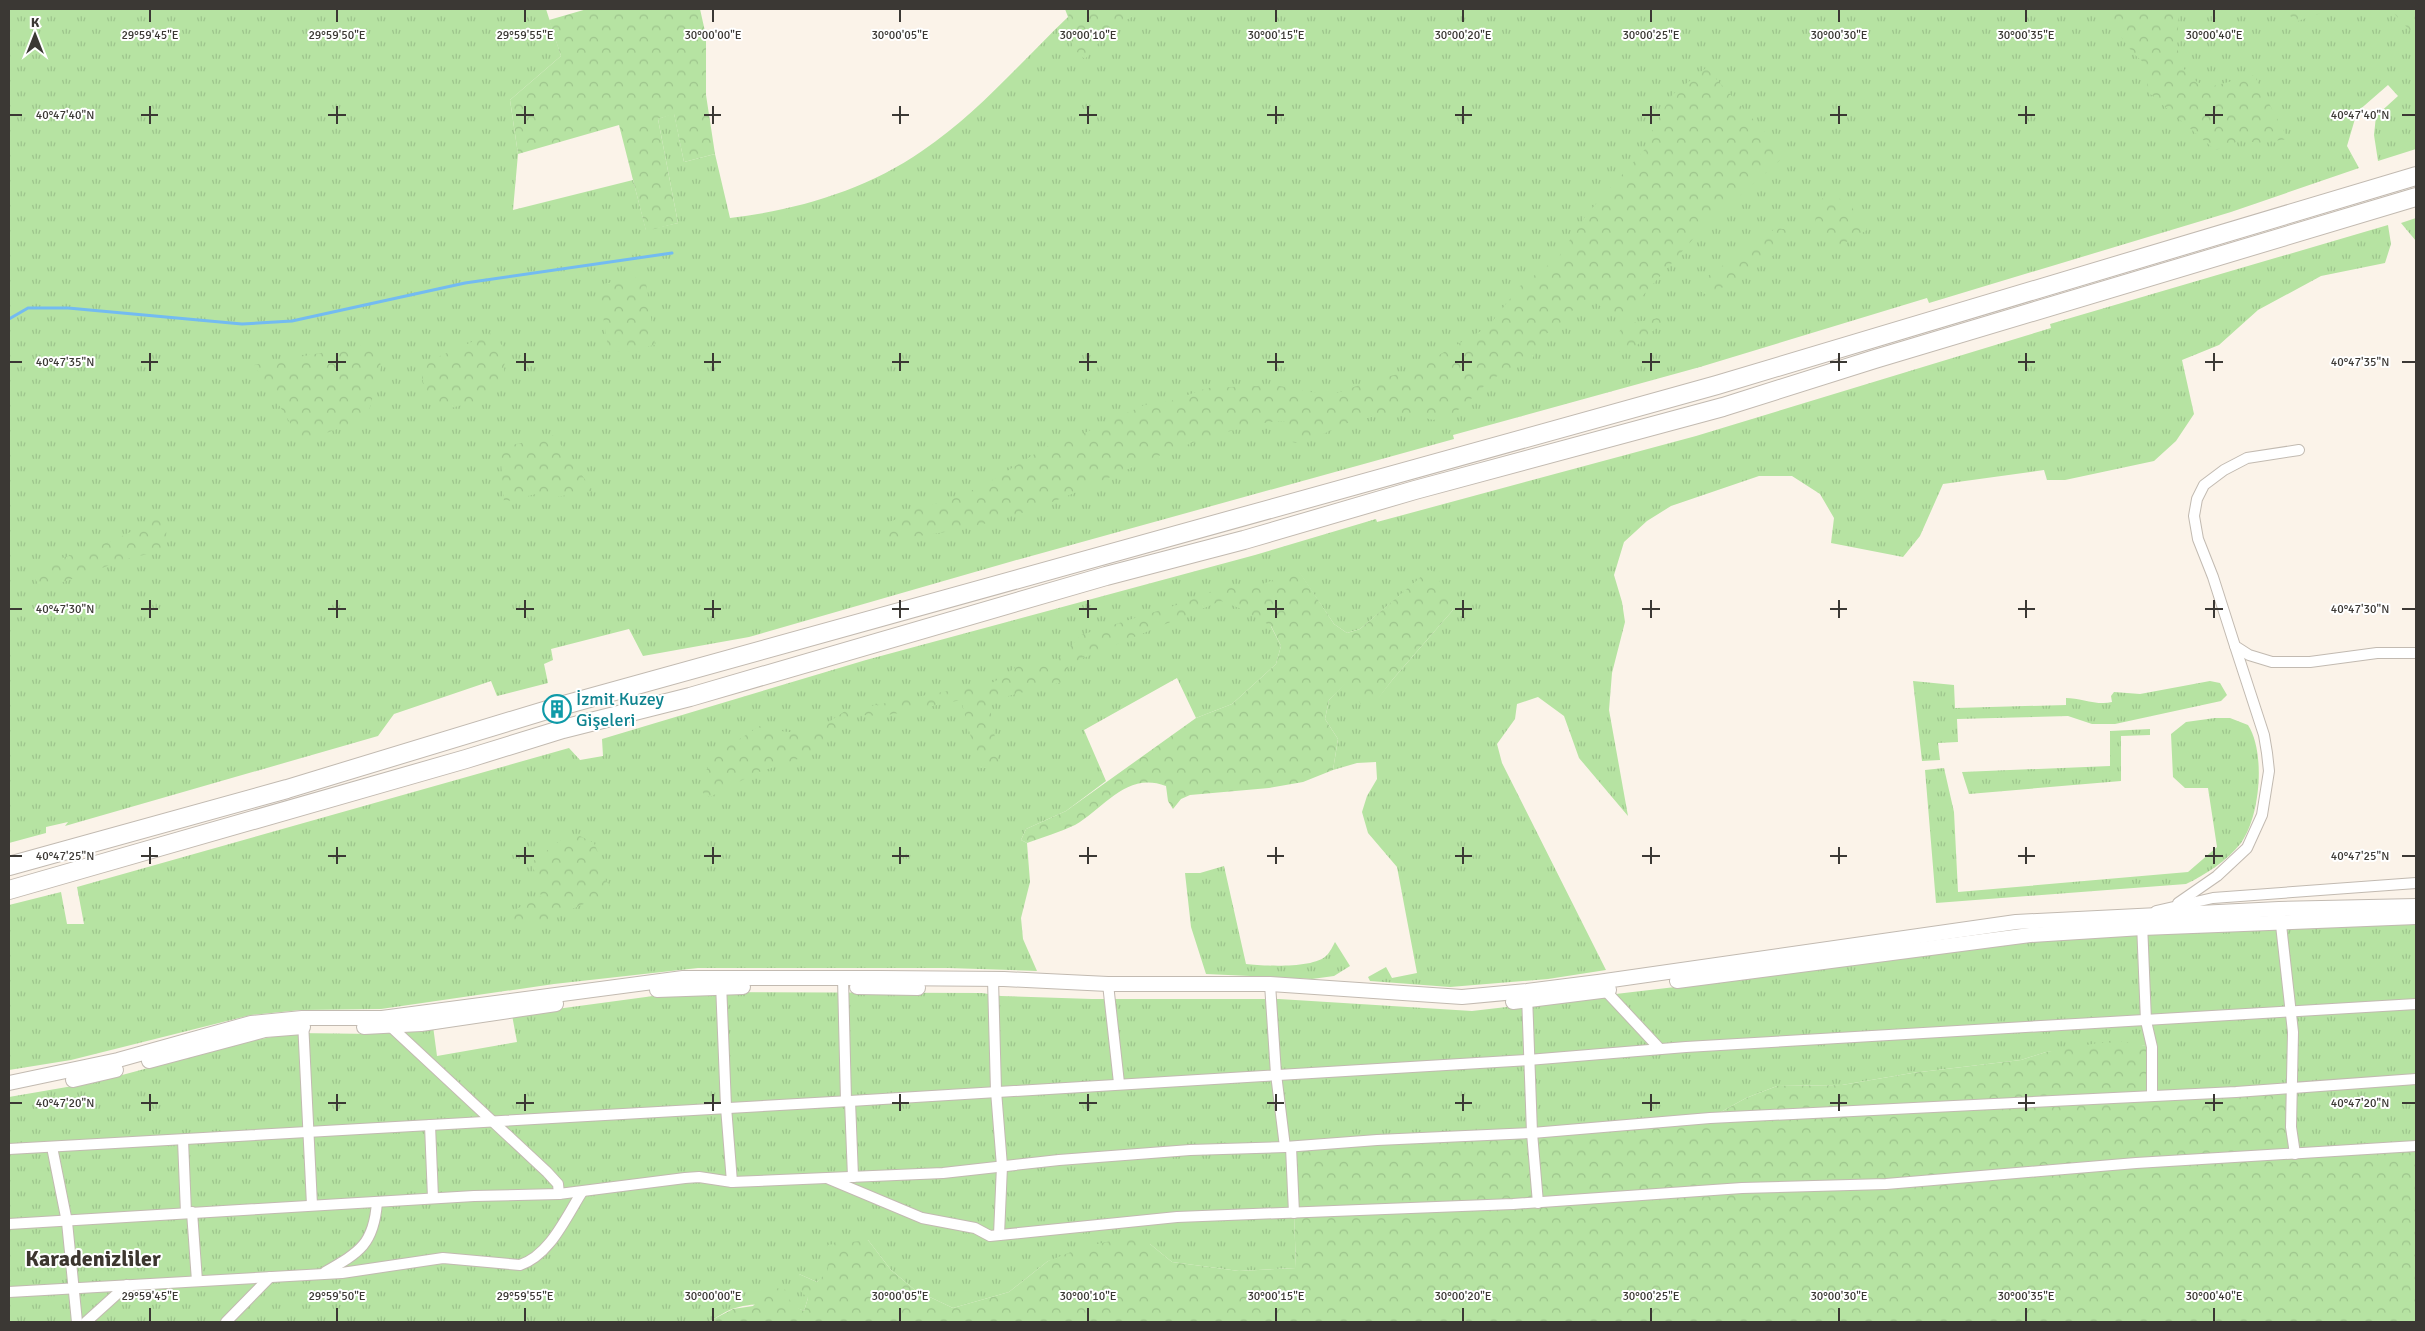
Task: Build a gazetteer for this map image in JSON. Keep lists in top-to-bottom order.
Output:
{
  "districts": ["Karadenizliler"],
  "places": {
    "building": ["İzmit Kuzey Gişeleri"]
  },
  "north": "top",
  "coordinates": [
    "29°59'45\"E",
    "29°59'50\"E",
    "29°59'55\"E",
    "30°00'00\"E",
    "30°00'05\"E",
    "30°00'10\"E",
    "30°00'15\"E",
    "30°00'20\"E",
    "30°00'25\"E",
    "30°00'30\"E",
    "30°00'35\"E",
    "30°00'40\"E",
    "40°47'40\"N",
    "40°47'35\"N",
    "40°47'30\"N",
    "40°47'25\"N",
    "40°47'20\"N"
  ]
}
